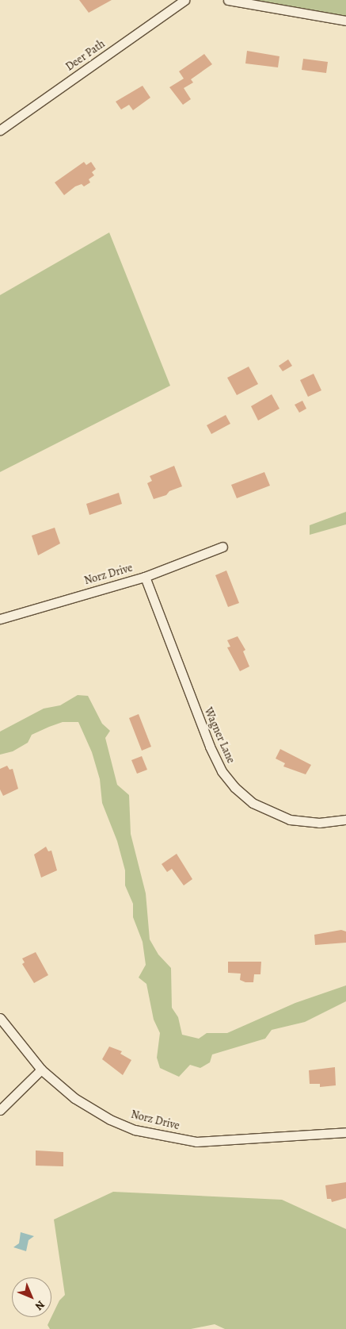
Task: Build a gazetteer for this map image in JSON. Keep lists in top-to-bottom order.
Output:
{
  "streets": {
    "street": ["Deer Path", "Norz Drive", "Wagner Lane"]
  },
  "crossings": [
    ["Norz Drive", "Wagner Lane"]
  ],
  "north": "bottom right"
}
